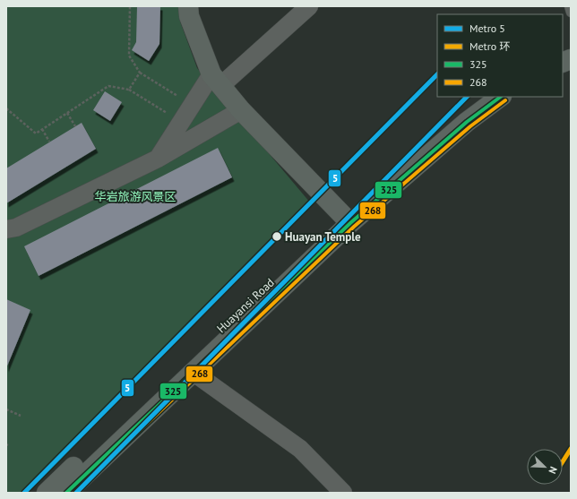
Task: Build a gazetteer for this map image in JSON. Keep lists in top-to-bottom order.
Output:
{
  "streets": {
    "street": ["Huayansi Road"]
  },
  "parks": ["华岩旅游风景区"],
  "places": ["Huayan Temple"],
  "lines": [
    "metro line 5",
    "transit line 325",
    "transit line 268",
    "metro line 环"
  ],
  "legend": [
    "Metro 5",
    "Metro 环",
    "325",
    "268"
  ],
  "north": "bottom right"
}
